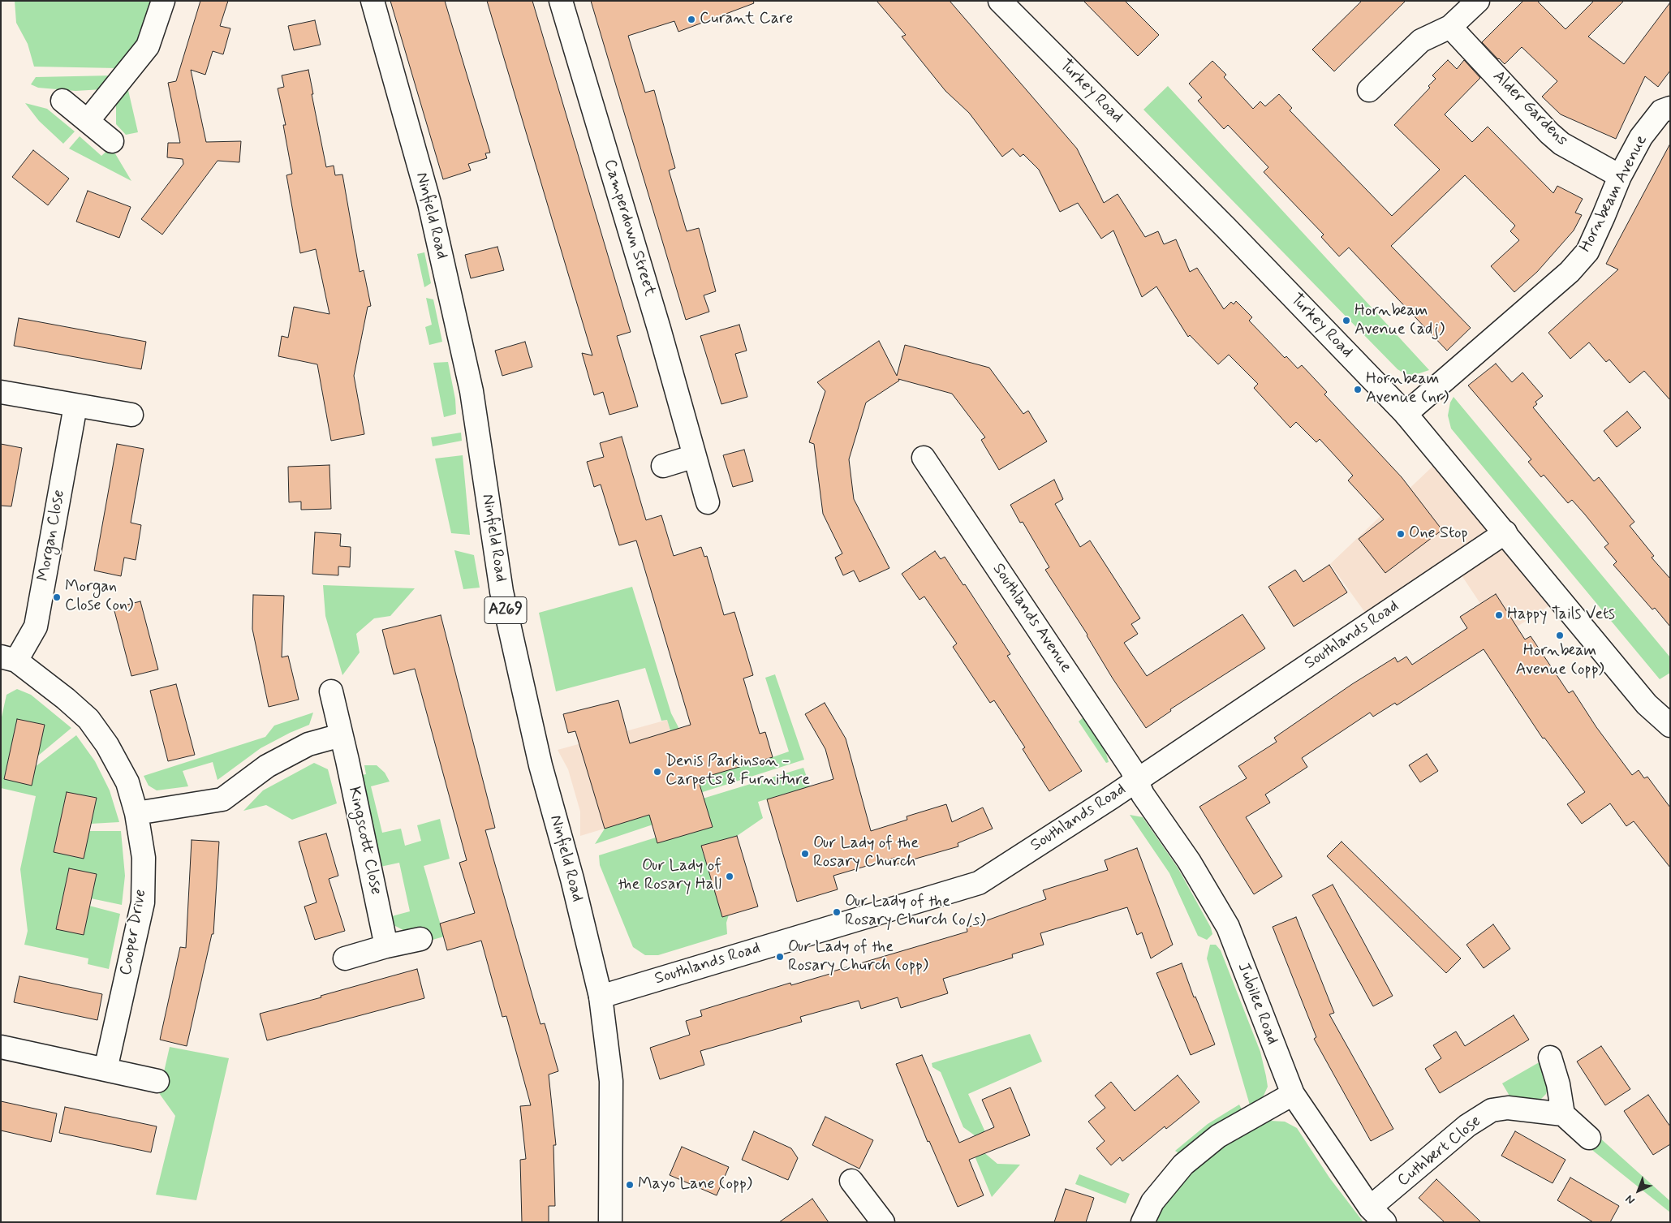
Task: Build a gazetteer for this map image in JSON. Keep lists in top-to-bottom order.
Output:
{
  "streets": {
    "street": [
      "Turkey Road",
      "Alder Gardens",
      "Hornbeam Avenue",
      "Ninfield Road",
      "Camperdown Street",
      "Morgan Close",
      "A269",
      "Southlands Avenue",
      "Southlands Road",
      "Kingscott Close",
      "Cooper Drive",
      "Jubilee Road",
      "Cuthbert Close"
    ]
  },
  "crossings": [
    ["Turkey Road", "Hornbeam Avenue"],
    ["Turkey Road", "Southlands Road"],
    ["Alder Gardens", "Hornbeam Avenue"],
    ["Ninfield Road", "Southlands Road"],
    ["Morgan Close", "Cooper Drive"],
    ["Southlands Avenue", "Southlands Road"],
    ["Southlands Avenue", "Jubilee Road"],
    ["Southlands Road", "Jubilee Road"],
    ["Jubilee Road", "Cuthbert Close"]
  ],
  "places": [
    "Curant Care",
    "Hornbeam Avenue (adj)",
    "Hornbeam Avenue (nr)",
    "One Stop",
    "Morgan Close (on)",
    "Happy Tails Vets",
    "Hornbeam Avenue (opp)",
    "Denis Parkinson - Carpets & Furniture",
    "Our Lady of the Rosary Church",
    "Our Lady of the Rosary Hall",
    "Our Lady of the Rosary Church (o/s)",
    "Our Lady of the Rosary Church (opp)",
    "Mayo Lane (opp)"
  ],
  "north": "bottom left"
}
